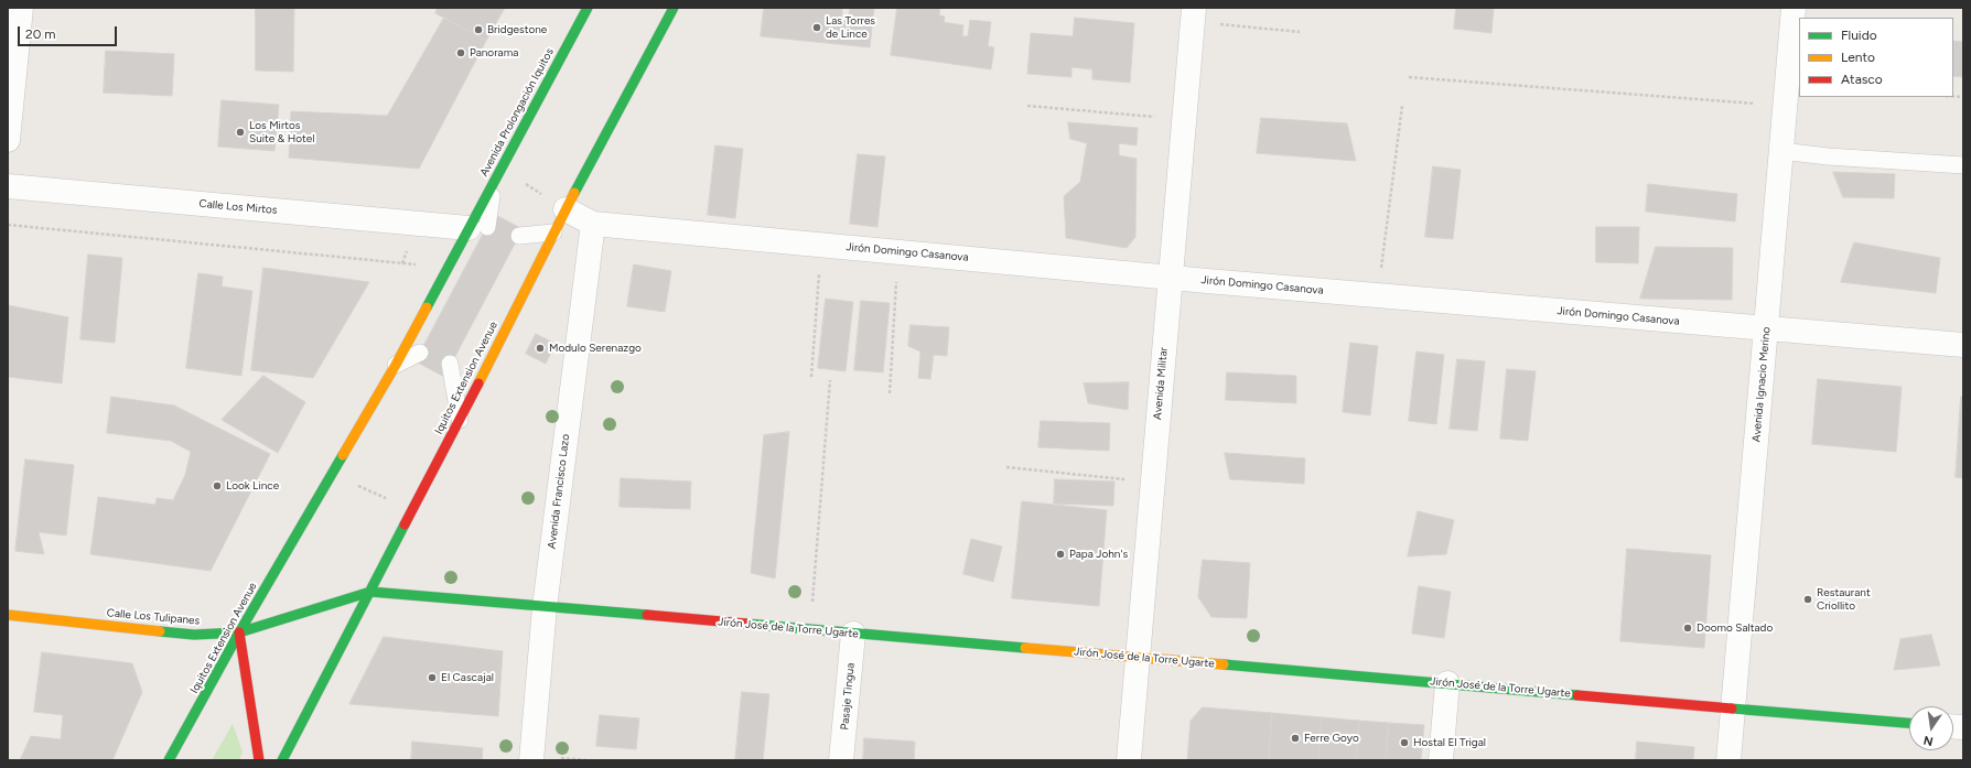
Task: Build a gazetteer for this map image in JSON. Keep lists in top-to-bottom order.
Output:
{
  "streets": {
    "street": [
      "Avenida Prolongación Iquitos",
      "Calle Los Mirtos",
      "Jirón Domingo Casanova",
      "Iquitos Extension Avenue",
      "Avenida Militar",
      "Avenida Ignacio Merino",
      "Avenida Francisco Lazo",
      "Calle Los Tulipanes",
      "Jirón José de la Torre Ugarte",
      "Pasaje Tingua"
    ]
  },
  "crossings": [
    ["Calle Los Mirtos", "Iquitos Extension Avenue"],
    ["Jirón Domingo Casanova", "Iquitos Extension Avenue"],
    ["Jirón Domingo Casanova", "Avenida Militar"],
    ["Jirón Domingo Casanova", "Avenida Ignacio Merino"],
    ["Jirón Domingo Casanova", "Avenida Francisco Lazo"],
    ["Iquitos Extension Avenue", "Calle Los Tulipanes"],
    ["Iquitos Extension Avenue", "Jirón José de la Torre Ugarte"],
    ["Avenida Militar", "Jirón José de la Torre Ugarte"],
    ["Avenida Ignacio Merino", "Jirón José de la Torre Ugarte"],
    ["Avenida Francisco Lazo", "Jirón José de la Torre Ugarte"],
    ["Calle Los Tulipanes", "Jirón José de la Torre Ugarte"],
    ["Jirón José de la Torre Ugarte", "Pasaje Tingua"]
  ],
  "places": [
    "Las Torres de Lince",
    "Bridgestone",
    "Panorama",
    "Los Mirtos Suite & Hotel",
    "Modulo Serenazgo",
    "Look Lince",
    "Papa John's",
    "Restaurant Criollito",
    "Doomo Saltado",
    "El Cascajal",
    "Ferre Goyo",
    "Hostal El Trigal"
  ],
  "legend": ["Fluido", "Lento", "Atasco"],
  "scale_bar": "20 m",
  "north": "bottom"
}
